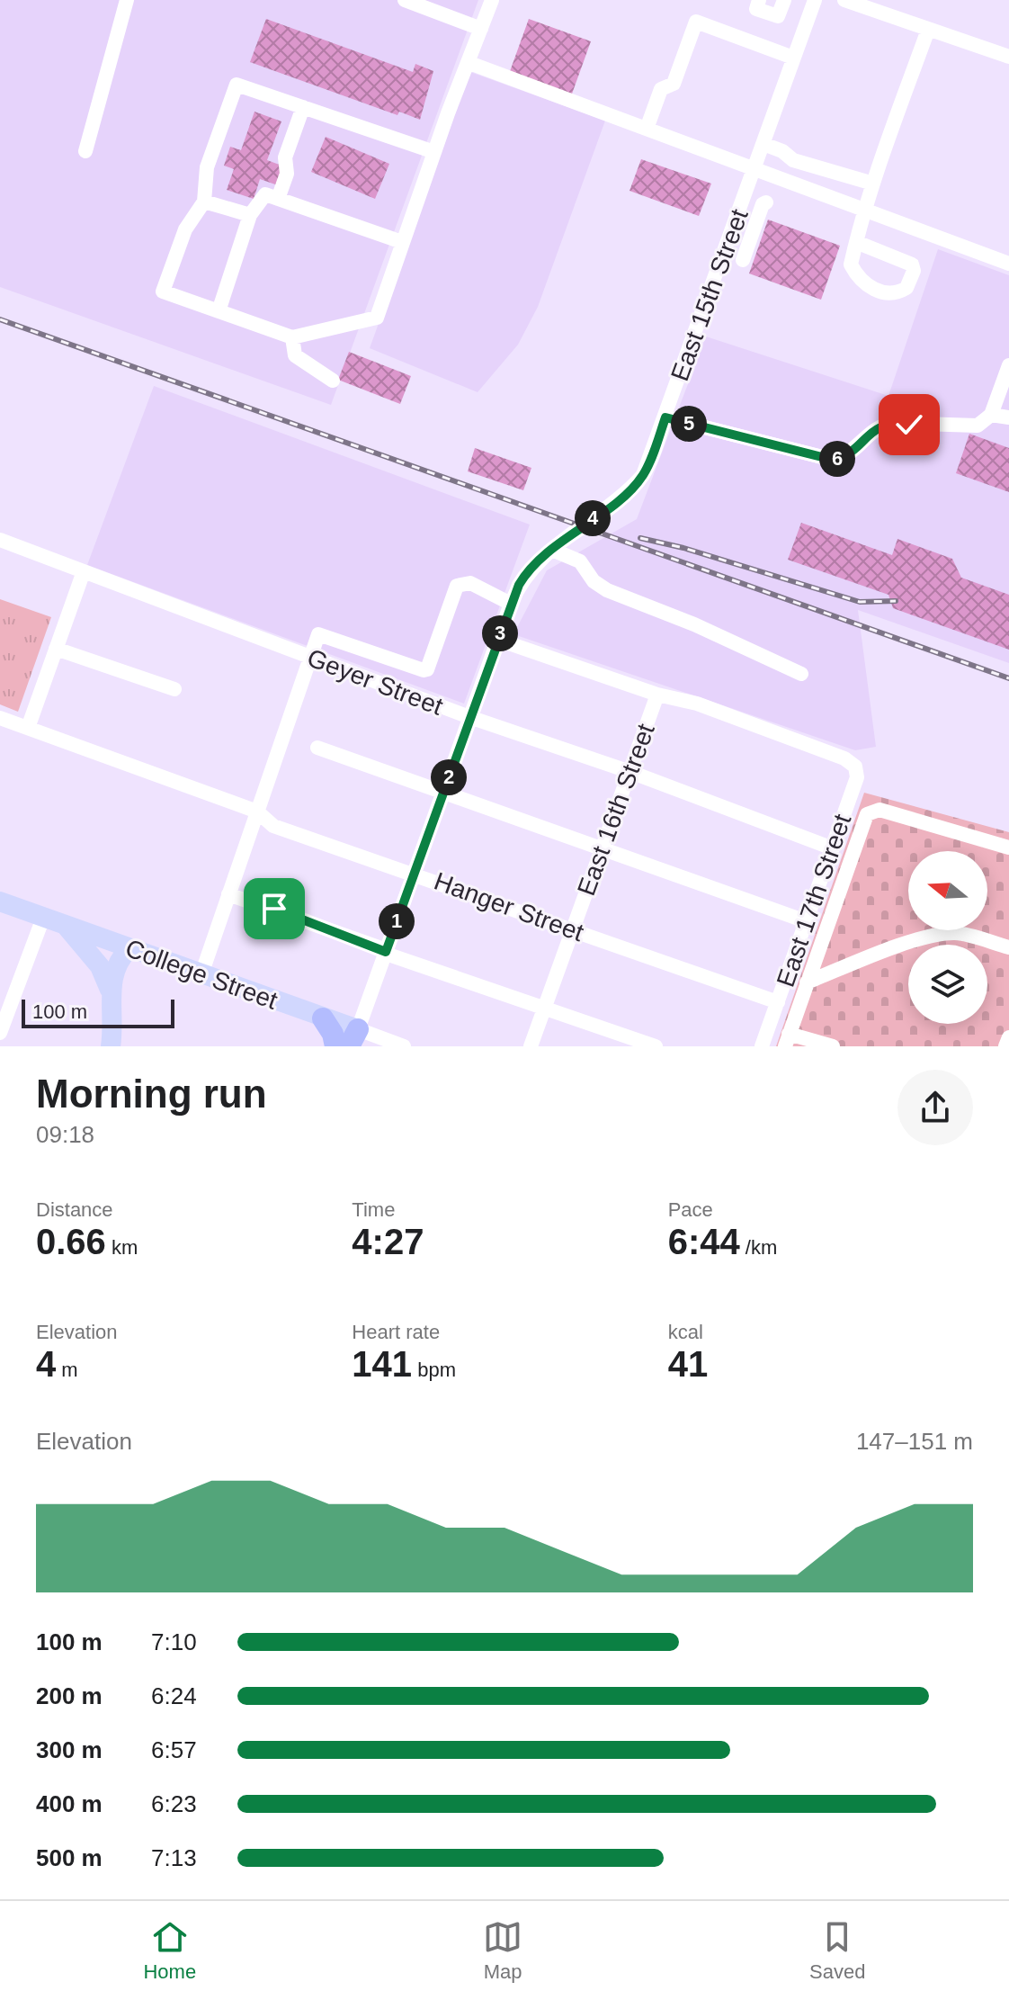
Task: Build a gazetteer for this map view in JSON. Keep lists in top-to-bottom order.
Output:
{
  "streets": {
    "main road": ["College Street"],
    "street": [
      "East 15th Street",
      "Geyer Street",
      "East 16th Street",
      "East 17th Street",
      "Hanger Street"
    ]
  },
  "crossings": [
    ["East 15th Street", "Geyer Street"],
    ["East 15th Street", "Hanger Street"],
    ["East 15th Street", "College Street"],
    ["Geyer Street", "East 16th Street"],
    ["Geyer Street", "East 17th Street"],
    ["East 16th Street", "East 17th Street"],
    ["East 16th Street", "Hanger Street"],
    ["East 17th Street", "Hanger Street"]
  ],
  "scale_bar": "100 m",
  "north": "left",
  "page": {
    "pins": [
      "5",
      "6",
      "4",
      "3",
      "2",
      "1"
    ],
    "scale": "100 m",
    "heading": ["Morning run", "09:18"],
    "stats": [
      ["Distance", "0.66 km"],
      ["Time", "4:27"],
      ["Pace", "6:44 /km"],
      ["Elevation", "4 m"],
      ["Heart rate", "141 bpm"],
      ["kcal", "41"]
    ],
    "chart": ["Elevation", "147–151 m"],
    "list": [
      {
        "name": "100 m",
        "note": "7:10"
      },
      {
        "name": "200 m",
        "note": "6:24"
      },
      {
        "name": "300 m",
        "note": "6:57"
      },
      {
        "name": "400 m",
        "note": "6:23"
      },
      {
        "name": "500 m",
        "note": "7:13"
      }
    ],
    "tabs": ["Home", "Map", "Saved"]
  }
}
